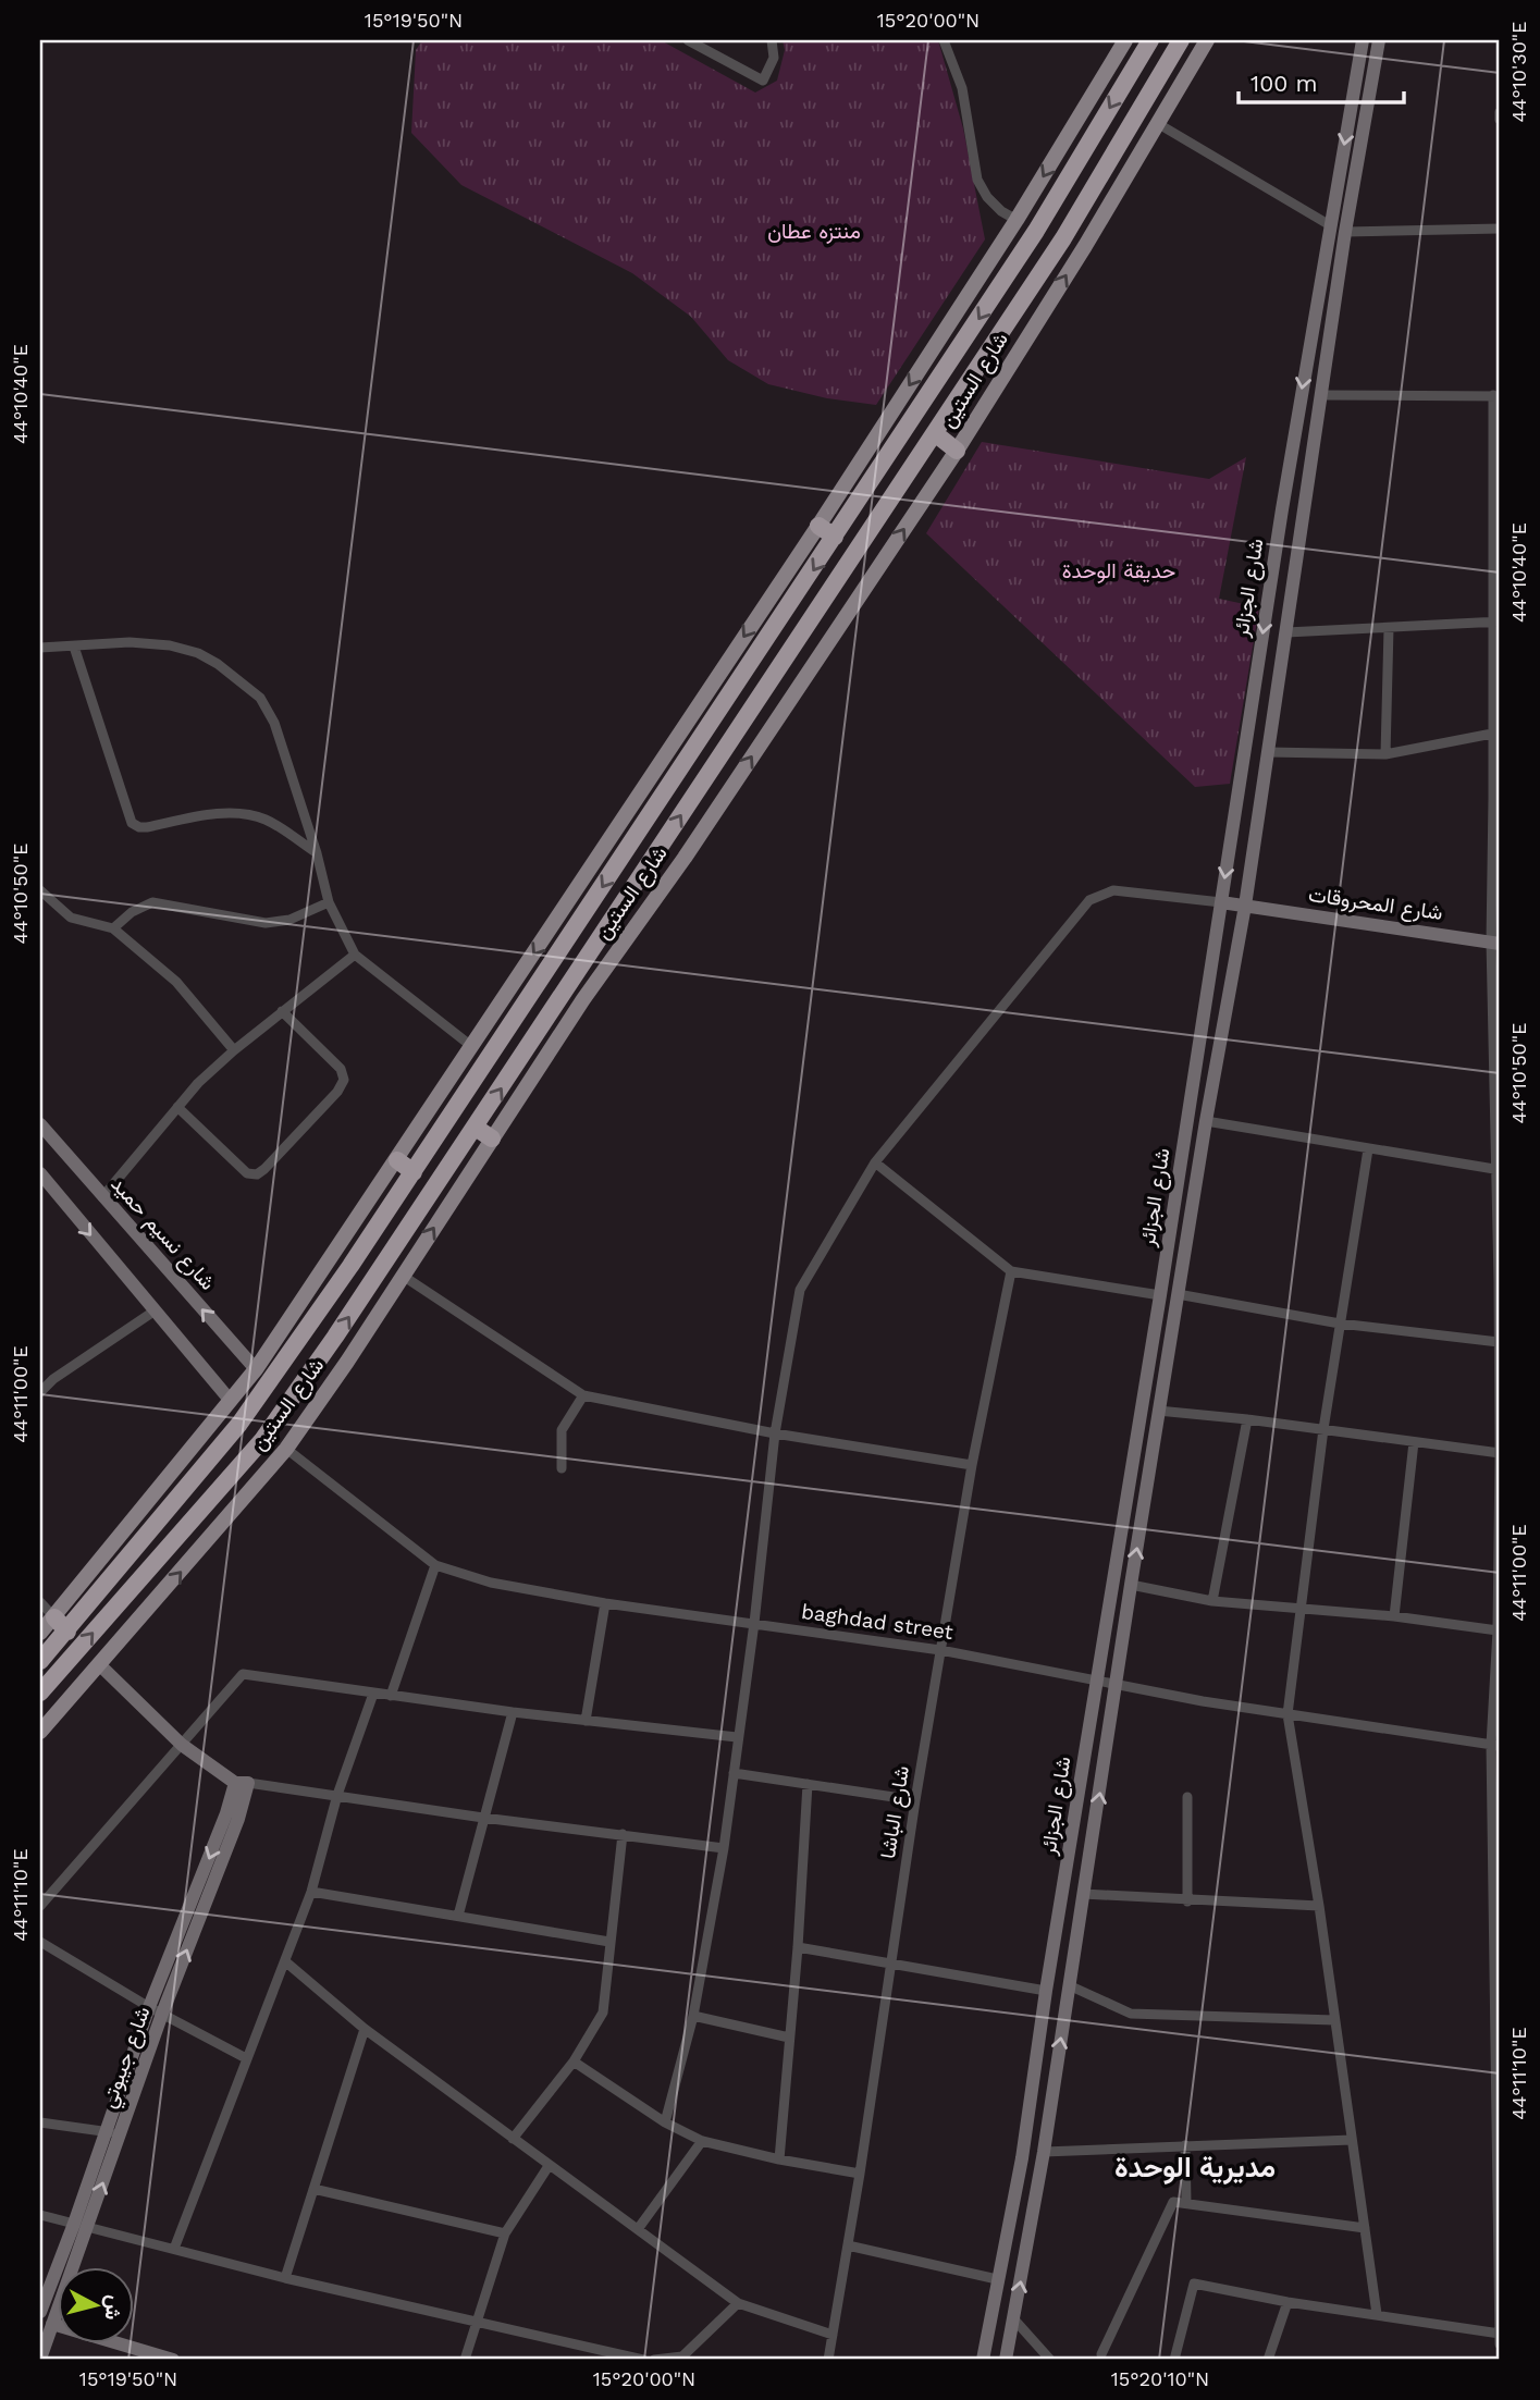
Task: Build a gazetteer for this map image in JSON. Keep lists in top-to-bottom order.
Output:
{
  "streets": {
    "highway": ["شارع الستين"],
    "main road": [
      "شارع الجزائر",
      "شارع المحروقات",
      "شارع نسيم حميد",
      "شارع جيبوتي"
    ],
    "street": ["baghdad street", "شارع الباشا"]
  },
  "crossings": [
    ["شارع الستين", "baghdad street"],
    ["شارع الجزائر", "شارع المحروقات"],
    ["شارع الجزائر", "baghdad street"],
    ["baghdad street", "شارع الباشا"]
  ],
  "districts": ["مديرية الوحدة"],
  "parks": ["منتزه عطان", "حديقة الوحدة"],
  "scale_bar": "100 m",
  "north": "right",
  "coordinates": [
    "15°19'50\"N",
    "15°20'00\"N",
    "44°10'30\"E",
    "44°10'40\"E",
    "44°10'50\"E",
    "44°11'00\"E",
    "44°11'10\"E",
    "15°20'10\"N"
  ]
}
